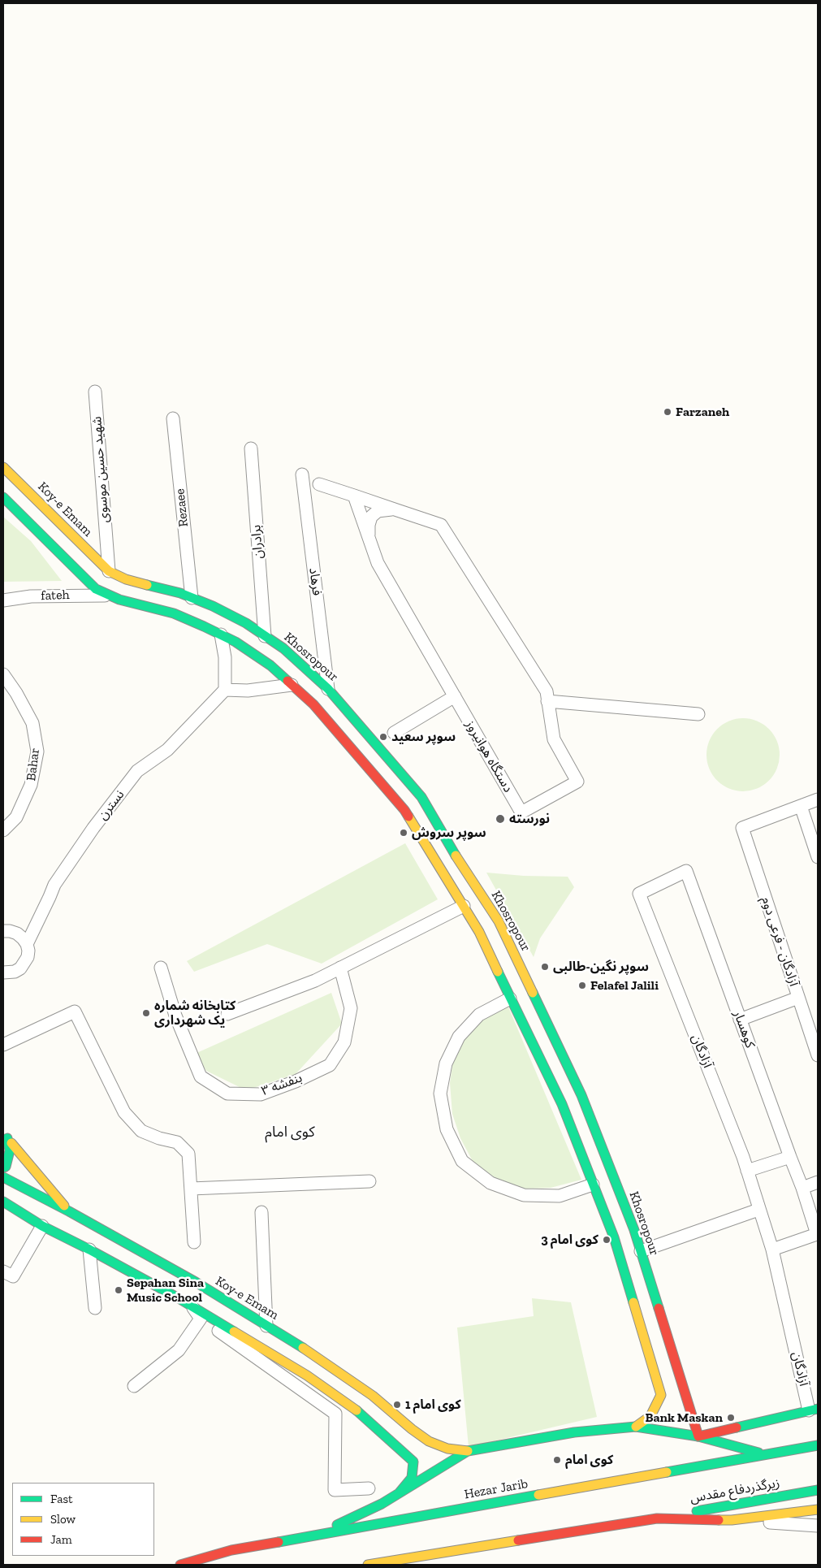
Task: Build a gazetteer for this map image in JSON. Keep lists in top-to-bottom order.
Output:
{
  "streets": {
    "street": [
      "شهید حسین موسوی",
      "Rezaee",
      "Koy-e Emam",
      "برادران",
      "فرهاد",
      "fateh",
      "Khosropour",
      "دستگاه هوانیروز",
      "Bahar",
      "نسترن",
      "آزادگان - فرعی دوم",
      "کوهسار",
      "آزادگان",
      "بنفشه ۳",
      "Hezar Jarib",
      "زیرگذردفاع مقدس"
    ]
  },
  "crossings": [
    ["شهید حسین موسوی", "Koy-e Emam"],
    ["شهید حسین موسوی", "Khosropour"],
    ["Rezaee", "Khosropour"],
    ["Koy-e Emam", "Khosropour"],
    ["برادران", "Khosropour"],
    ["فرهاد", "Khosropour"],
    ["fateh", "Khosropour"],
    ["کوهسار", "آزادگان"]
  ],
  "districts": ["کوی امام"],
  "places": [
    "Farzaneh",
    "سوپر سعید",
    "نورسته",
    "سوپر سروش",
    "سوپر نگین-طالبی",
    "Felafel Jalili",
    "کتابخانه شماره یک شهرداری",
    "کوی امام 3",
    "Sepahan Sina Music School",
    "کوی امام 1",
    "Bank Maskan",
    "کوی امام"
  ],
  "legend": ["Fast", "Slow", "Jam"]
}
